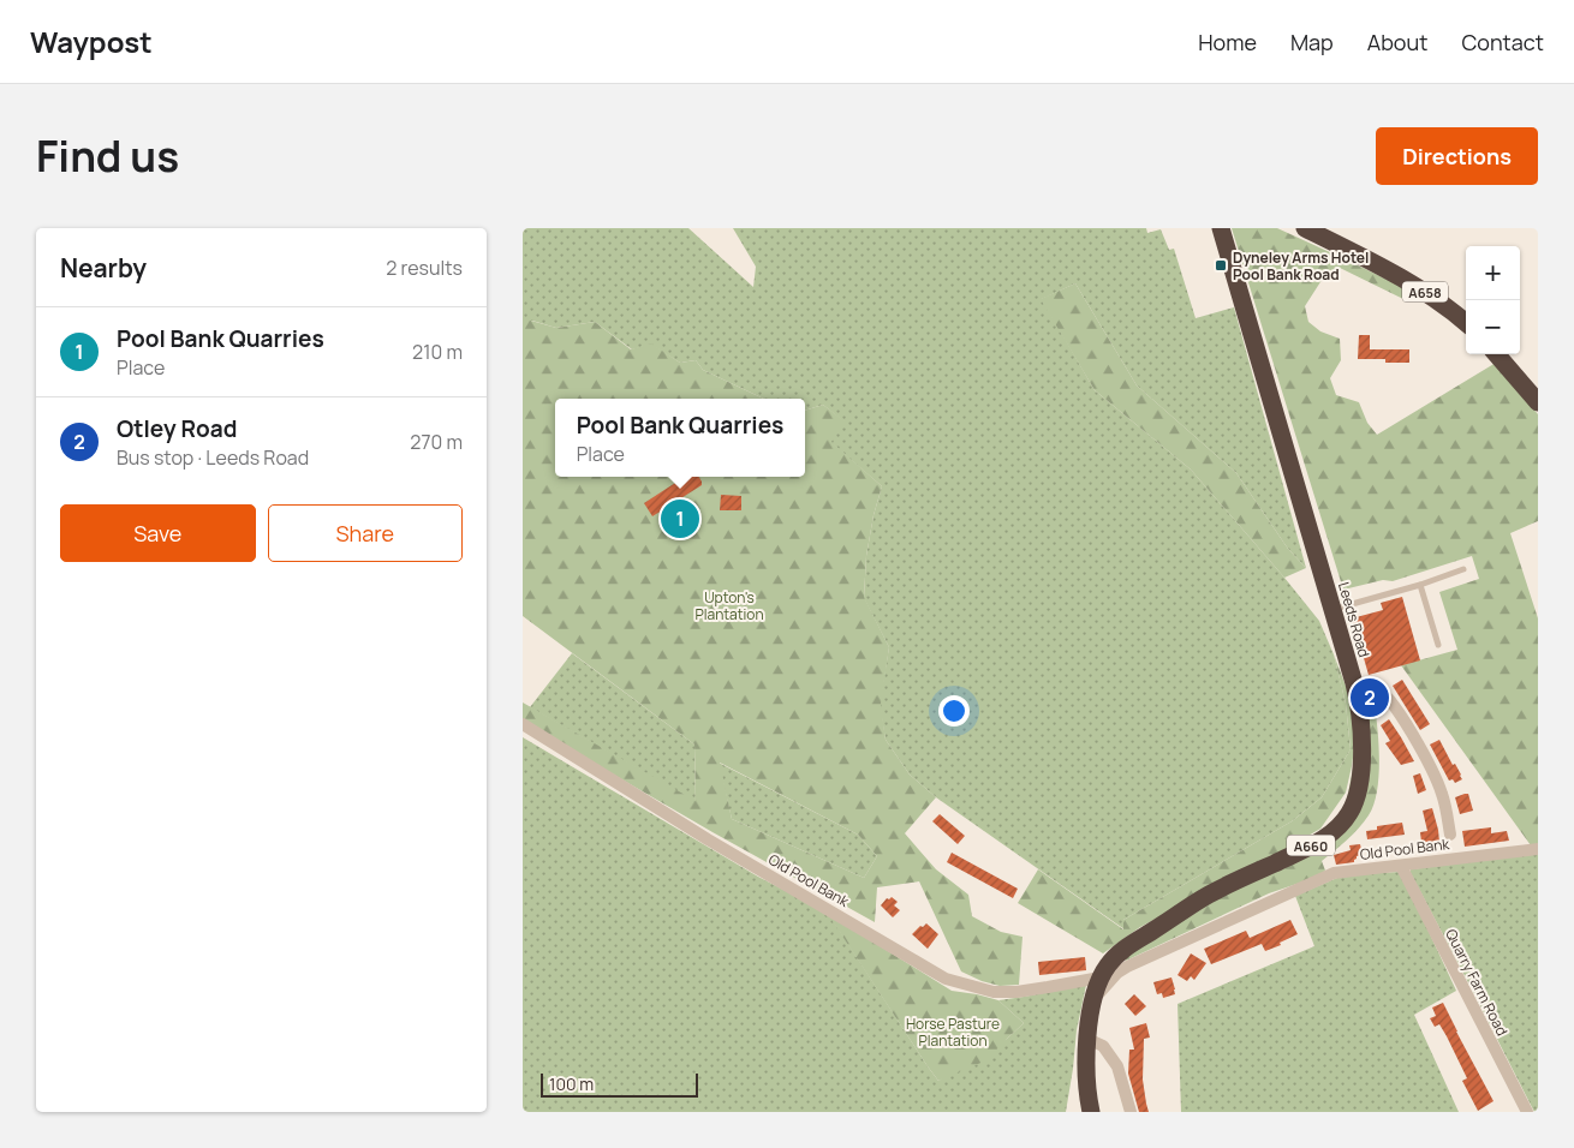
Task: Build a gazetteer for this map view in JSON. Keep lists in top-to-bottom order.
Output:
{
  "streets": {
    "highway": ["A658", "Leeds Road", "A660"],
    "street": ["Old Pool Bank", "Quarry Farm Road"]
  },
  "crossings": [
    ["Leeds Road", "Old Pool Bank"],
    ["Old Pool Bank", "Quarry Farm Road"]
  ],
  "parks": ["Upton's Plantation", "Horse Pasture Plantation"],
  "places": {
    "transit": ["Dyneley Arms Hotel Pool Bank Road"]
  },
  "scale_bar": "100 m",
  "page": {
    "header": "Waypost",
    "nav": [
      "Home",
      "Map",
      "About",
      "Contact"
    ],
    "title": "Find us",
    "buttons": [
      "Directions",
      ["Save", "Share"]
    ],
    "heading": ["Nearby", "2 results"],
    "map_buttons": ["+", "−"],
    "list": [
      {
        "mark": "1",
        "name": "Pool Bank Quarries",
        "note": "Place",
        "value": "210 m"
      },
      {
        "mark": "2",
        "name": "Otley Road",
        "note": "Bus stop · Leeds Road",
        "value": "270 m"
      }
    ],
    "popup": ["Pool Bank Quarries", "Place"],
    "pins": ["1", "2"],
    "scale": "100 m"
  }
}
